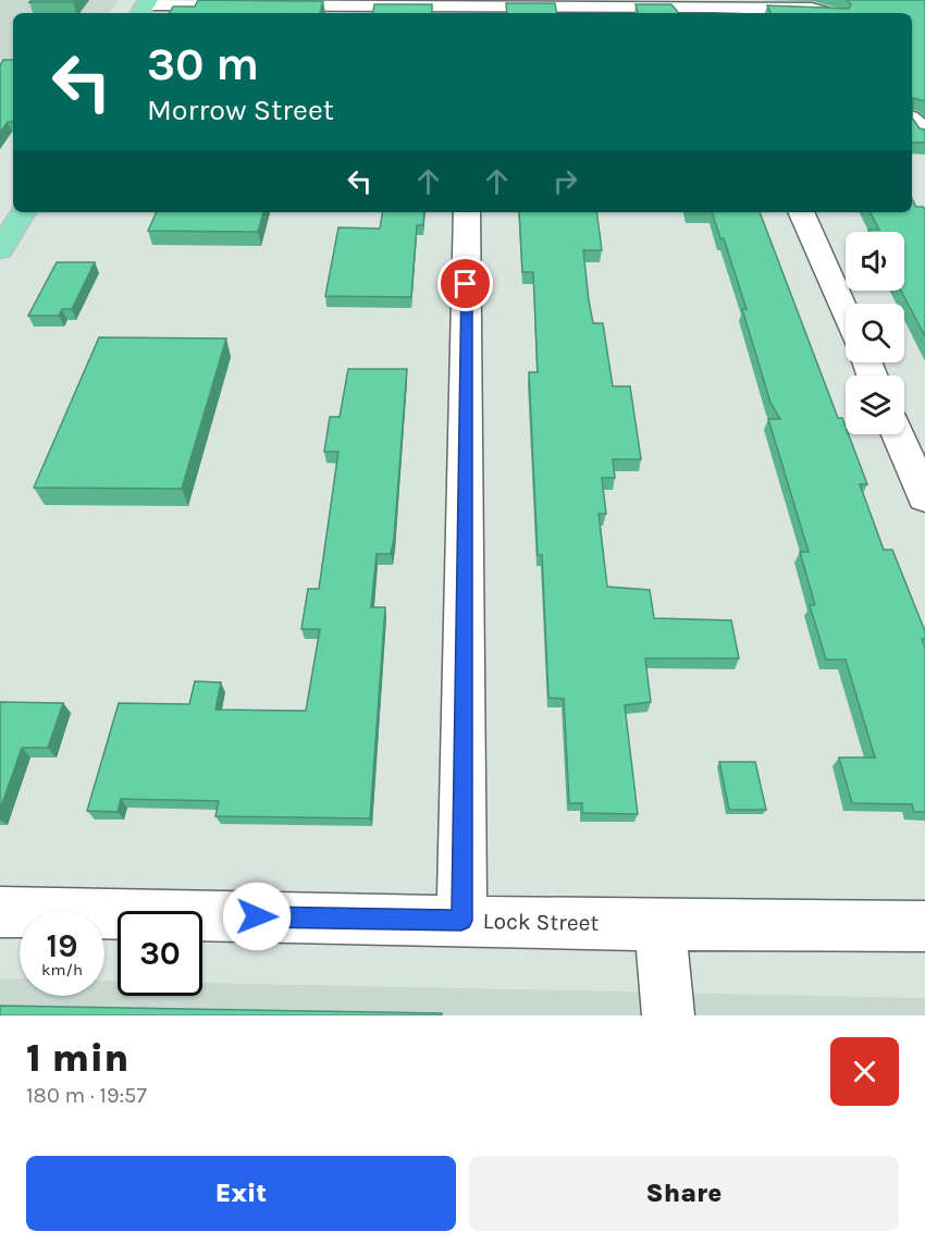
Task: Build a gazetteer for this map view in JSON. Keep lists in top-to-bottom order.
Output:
{
  "streets": {
    "street": ["Lock Street"]
  },
  "page": {
    "turn": ["30 m", "Morrow Street"],
    "speed": "19 km/h",
    "limit": "30",
    "heading": ["1 min", "180 m · 19:57"],
    "buttons": ["Exit", "Share"]
  }
}
